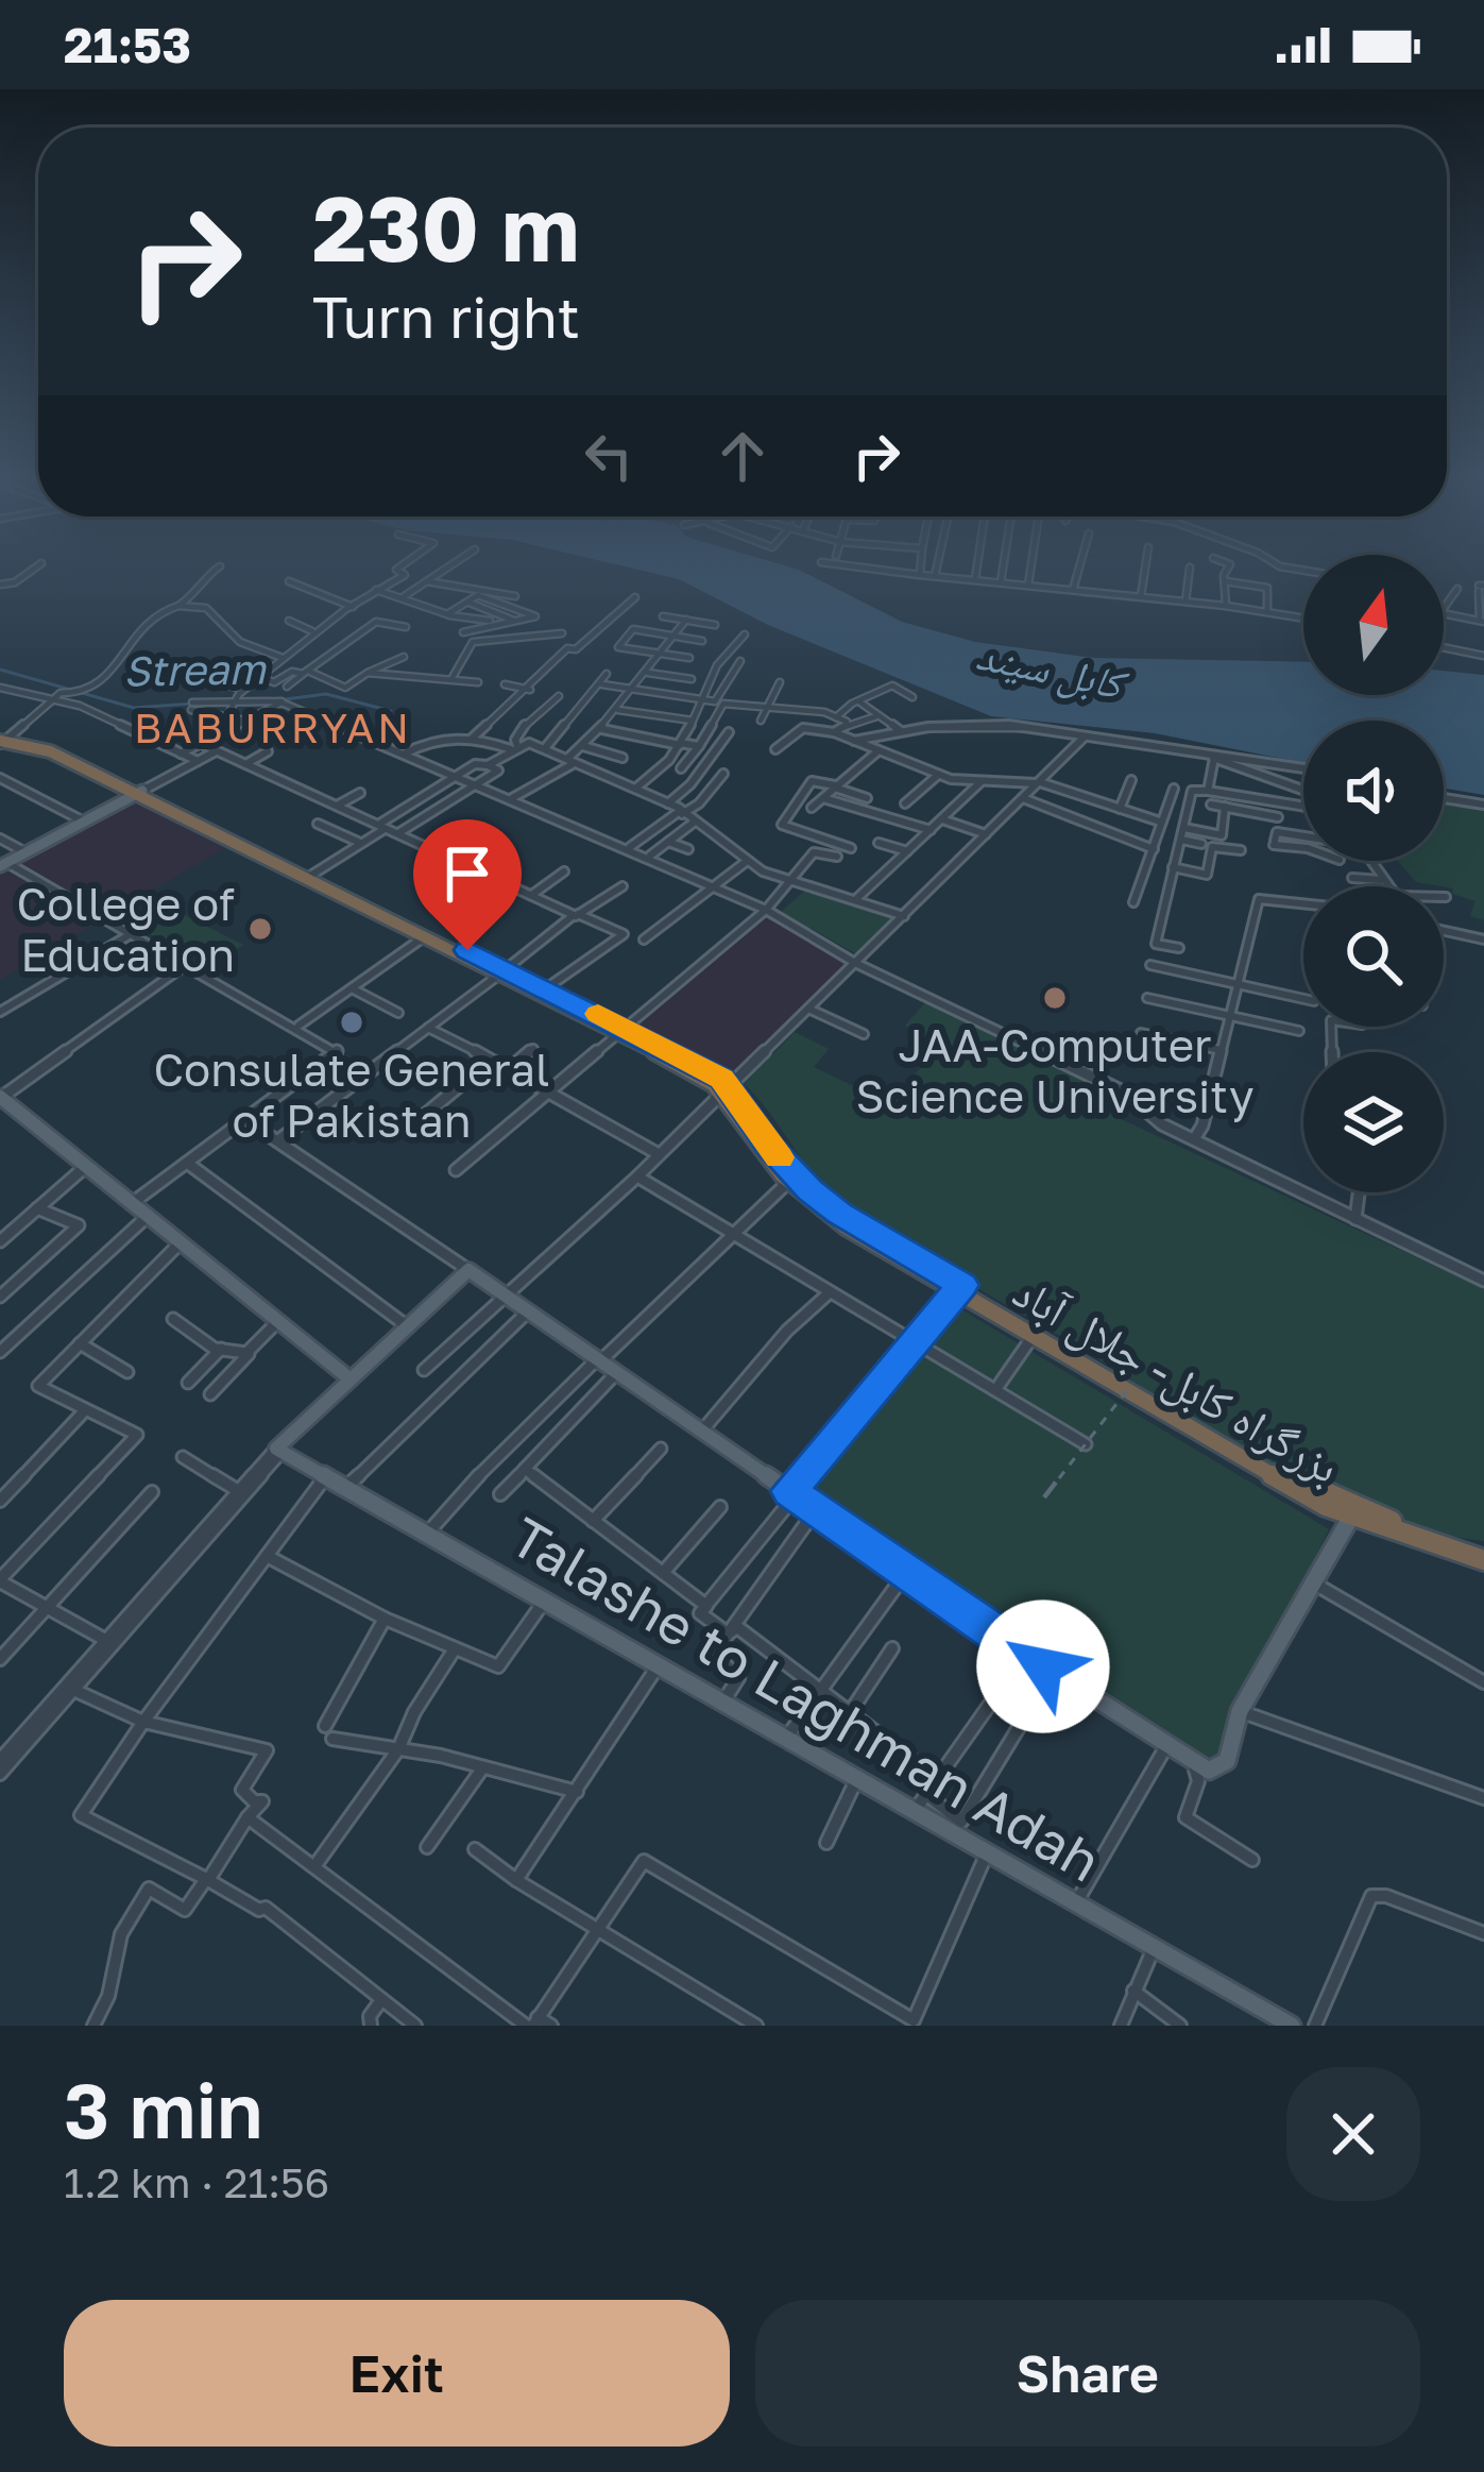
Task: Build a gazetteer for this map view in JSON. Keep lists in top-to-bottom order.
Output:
{
  "streets": {
    "highway": ["بزرگراه کابل- جلال آباد"],
    "main road": ["Talashe to Laghman Adah"]
  },
  "districts": ["BABURRYAN"],
  "water": ["کابل سيند", "Stream"],
  "places": ["College of Education", "JAA-Computer Science University", "Consulate General of Pakistan"],
  "north": "top",
  "page": {
    "status": "21:53",
    "turn": ["230 m", "Turn right"],
    "heading": ["3 min", "1.2 km · 21:56"],
    "buttons": ["Exit", "Share"]
  }
}
